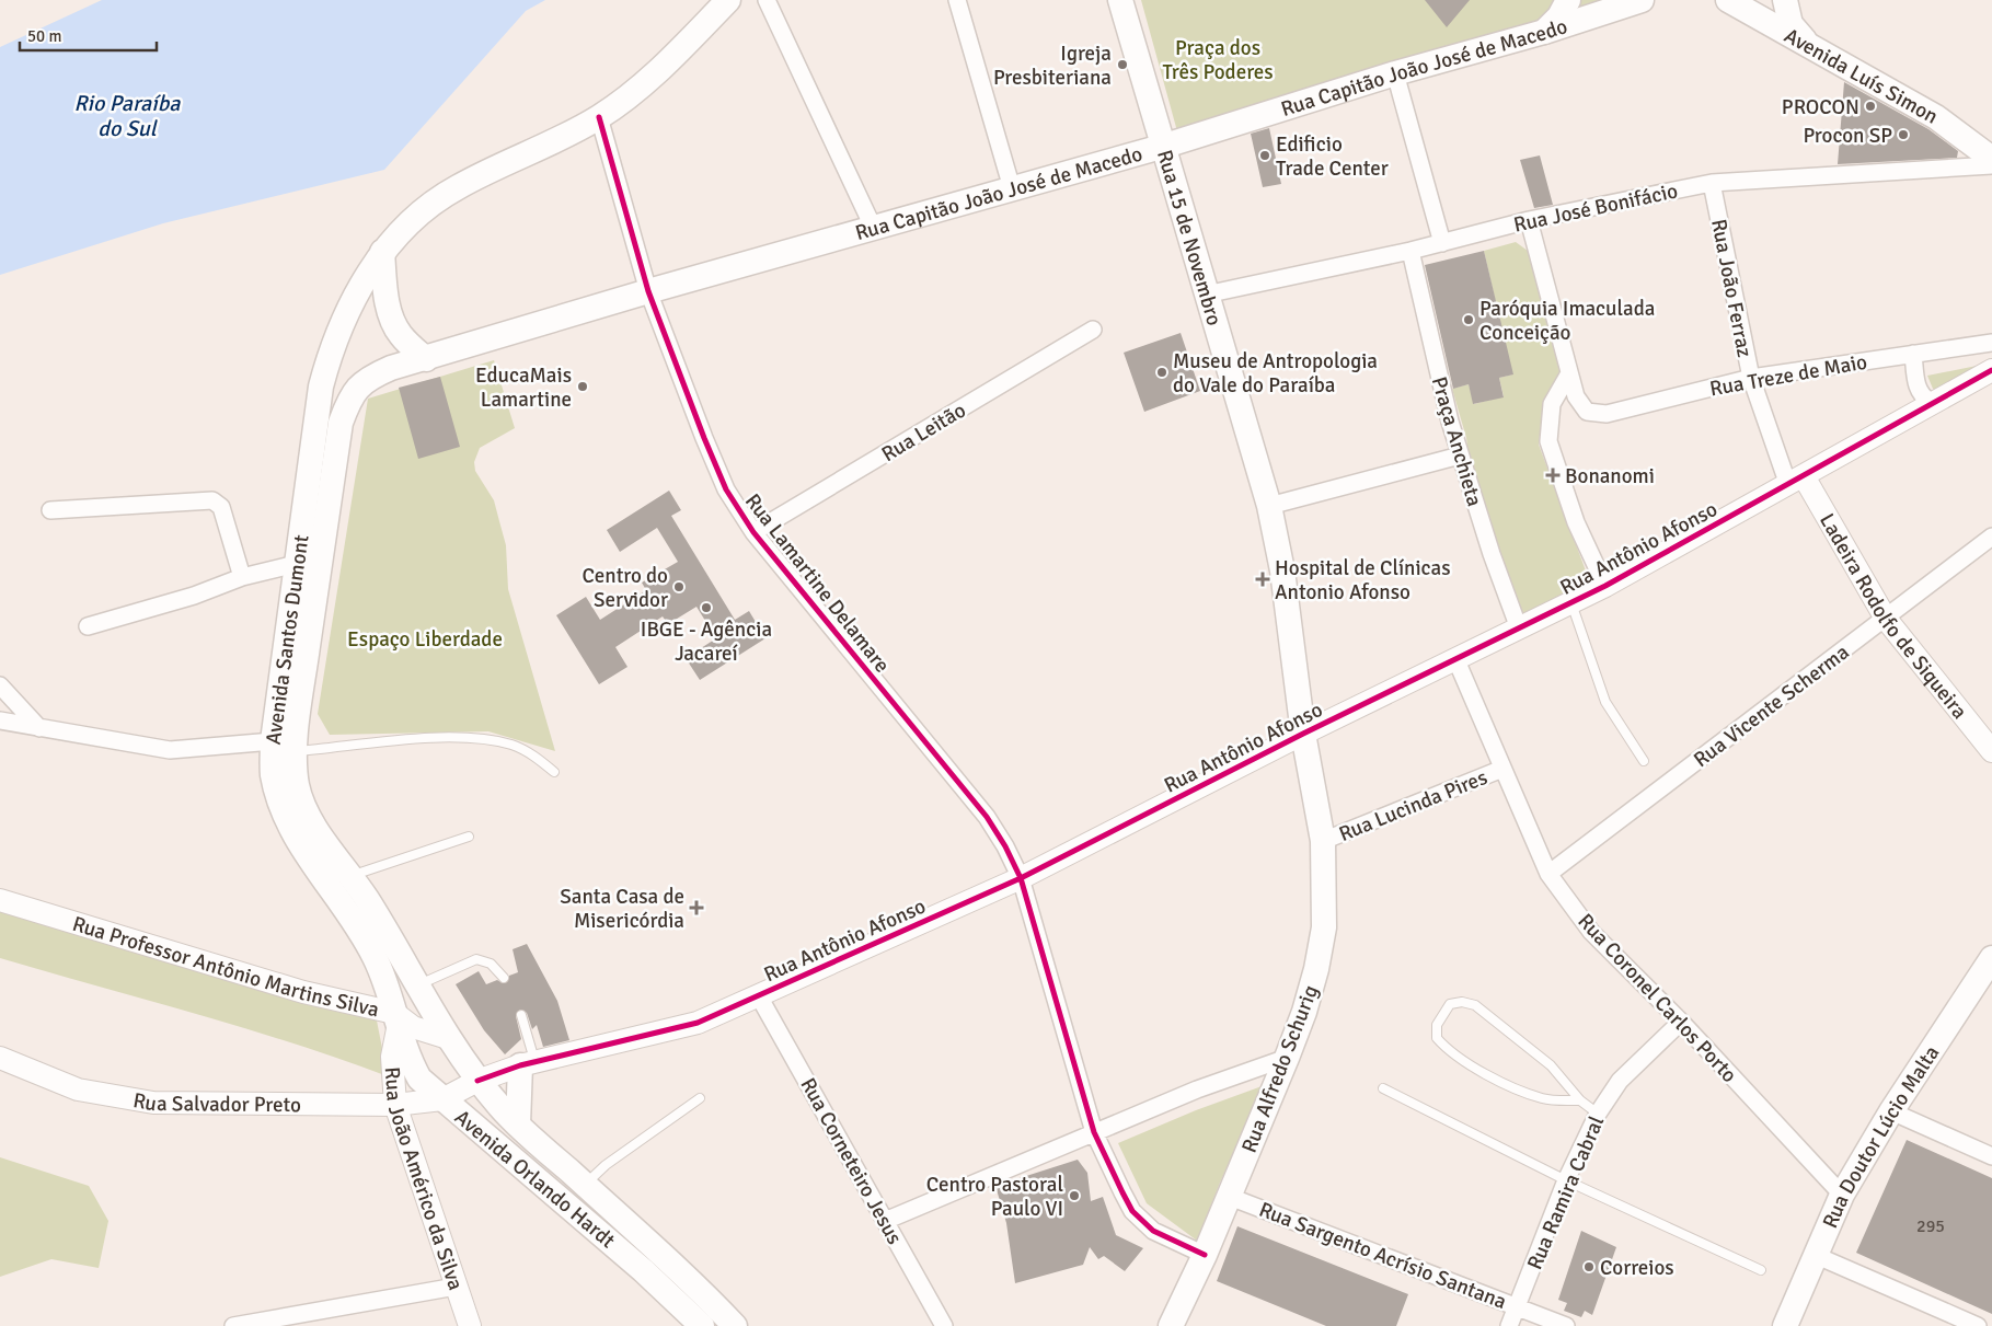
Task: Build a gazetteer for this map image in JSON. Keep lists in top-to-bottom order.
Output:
{
  "streets": {
    "main road": [
      "Rua Capitão João José de Macedo",
      "Avenida Luís Simon",
      "Rua 15 de Novembro",
      "Avenida Santos Dumont",
      "Rua Alfredo Schurig",
      "Rua Doutor Lúcio Malta",
      "Avenida Orlando Hardt"
    ],
    "street": [
      "Rua José Bonifácio",
      "Rua João Ferraz",
      "Rua Treze de Maio",
      "Rua Leitão",
      "Praça Anchieta",
      "Rua Antônio Afonso",
      "Rua Lamartine Delamare",
      "Ladeira Rodolfo de Siqueira",
      "Rua Vicente Scherma",
      "Rua Lucinda Pires",
      "Rua Professor Antônio Martins Silva",
      "Rua Coronel Carlos Porto",
      "Rua Salvador Preto",
      "Rua Corneteiro Jesus",
      "Rua João Américo da Silva",
      "Rua Ramira Cabral",
      "Rua Sargento Acrísio Santana"
    ]
  },
  "crossings": [
    ["Rua Capitão João José de Macedo", "Rua 15 de Novembro"],
    ["Rua Capitão João José de Macedo", "Rua Lamartine Delamare"],
    ["Rua Capitão João José de Macedo", "Avenida Santos Dumont"],
    ["Rua José Bonifácio", "Rua 15 de Novembro"],
    ["Rua José Bonifácio", "Rua João Ferraz"],
    ["Rua José Bonifácio", "Praça Anchieta"],
    ["Rua 15 de Novembro", "Rua Antônio Afonso"],
    ["Rua 15 de Novembro", "Rua Alfredo Schurig"],
    ["Rua João Ferraz", "Rua Treze de Maio"],
    ["Rua João Ferraz", "Rua Antônio Afonso"],
    ["Rua João Ferraz", "Ladeira Rodolfo de Siqueira"],
    ["Rua Leitão", "Rua Lamartine Delamare"],
    ["Praça Anchieta", "Rua Antônio Afonso"],
    ["Rua Antônio Afonso", "Rua Lamartine Delamare"],
    ["Rua Antônio Afonso", "Ladeira Rodolfo de Siqueira"],
    ["Rua Antônio Afonso", "Avenida Santos Dumont"],
    ["Rua Antônio Afonso", "Rua Coronel Carlos Porto"],
    ["Rua Antônio Afonso", "Rua Alfredo Schurig"],
    ["Rua Antônio Afonso", "Rua Salvador Preto"],
    ["Rua Antônio Afonso", "Rua Corneteiro Jesus"],
    ["Rua Antônio Afonso", "Avenida Orlando Hardt"],
    ["Rua Lamartine Delamare", "Avenida Santos Dumont"],
    ["Rua Lamartine Delamare", "Rua Alfredo Schurig"],
    ["Ladeira Rodolfo de Siqueira", "Rua Vicente Scherma"],
    ["Avenida Santos Dumont", "Rua Professor Antônio Martins Silva"],
    ["Avenida Santos Dumont", "Rua João Américo da Silva"],
    ["Avenida Santos Dumont", "Avenida Orlando Hardt"],
    ["Rua Vicente Scherma", "Rua Coronel Carlos Porto"],
    ["Rua Lucinda Pires", "Rua Coronel Carlos Porto"],
    ["Rua Lucinda Pires", "Rua Alfredo Schurig"],
    ["Rua Professor Antônio Martins Silva", "Rua João Américo da Silva"],
    ["Rua Professor Antônio Martins Silva", "Avenida Orlando Hardt"],
    ["Rua Coronel Carlos Porto", "Rua Doutor Lúcio Malta"],
    ["Rua Coronel Carlos Porto", "Rua Ramira Cabral"],
    ["Rua Alfredo Schurig", "Rua Sargento Acrísio Santana"],
    ["Rua Salvador Preto", "Rua João Américo da Silva"],
    ["Rua Salvador Preto", "Avenida Orlando Hardt"],
    ["Rua João Américo da Silva", "Avenida Orlando Hardt"],
    ["Rua Ramira Cabral", "Rua Sargento Acrísio Santana"]
  ],
  "water": ["Rio Paraíba do Sul"],
  "parks": ["Praça dos Três Poderes", "Espaço Liberdade"],
  "places": {
    "other": [
      "Igreja Presbiteriana",
      "PROCON",
      "Procon SP",
      "Edificio Trade Center",
      "Paróquia Imaculada Conceição",
      "Museu de Antropologia do Vale do Paraíba",
      "EducaMais Lamartine",
      "Centro do Servidor",
      "IBGE - Agência Jacareí",
      "Centro Pastoral Paulo VI",
      "Correios"
    ],
    "health": ["Bonanomi", "Hospital de Clínicas Antonio Afonso", "Santa Casa de Misericórdia"]
  },
  "house_numbers": ["295"],
  "scale_bar": "50 m"
}
